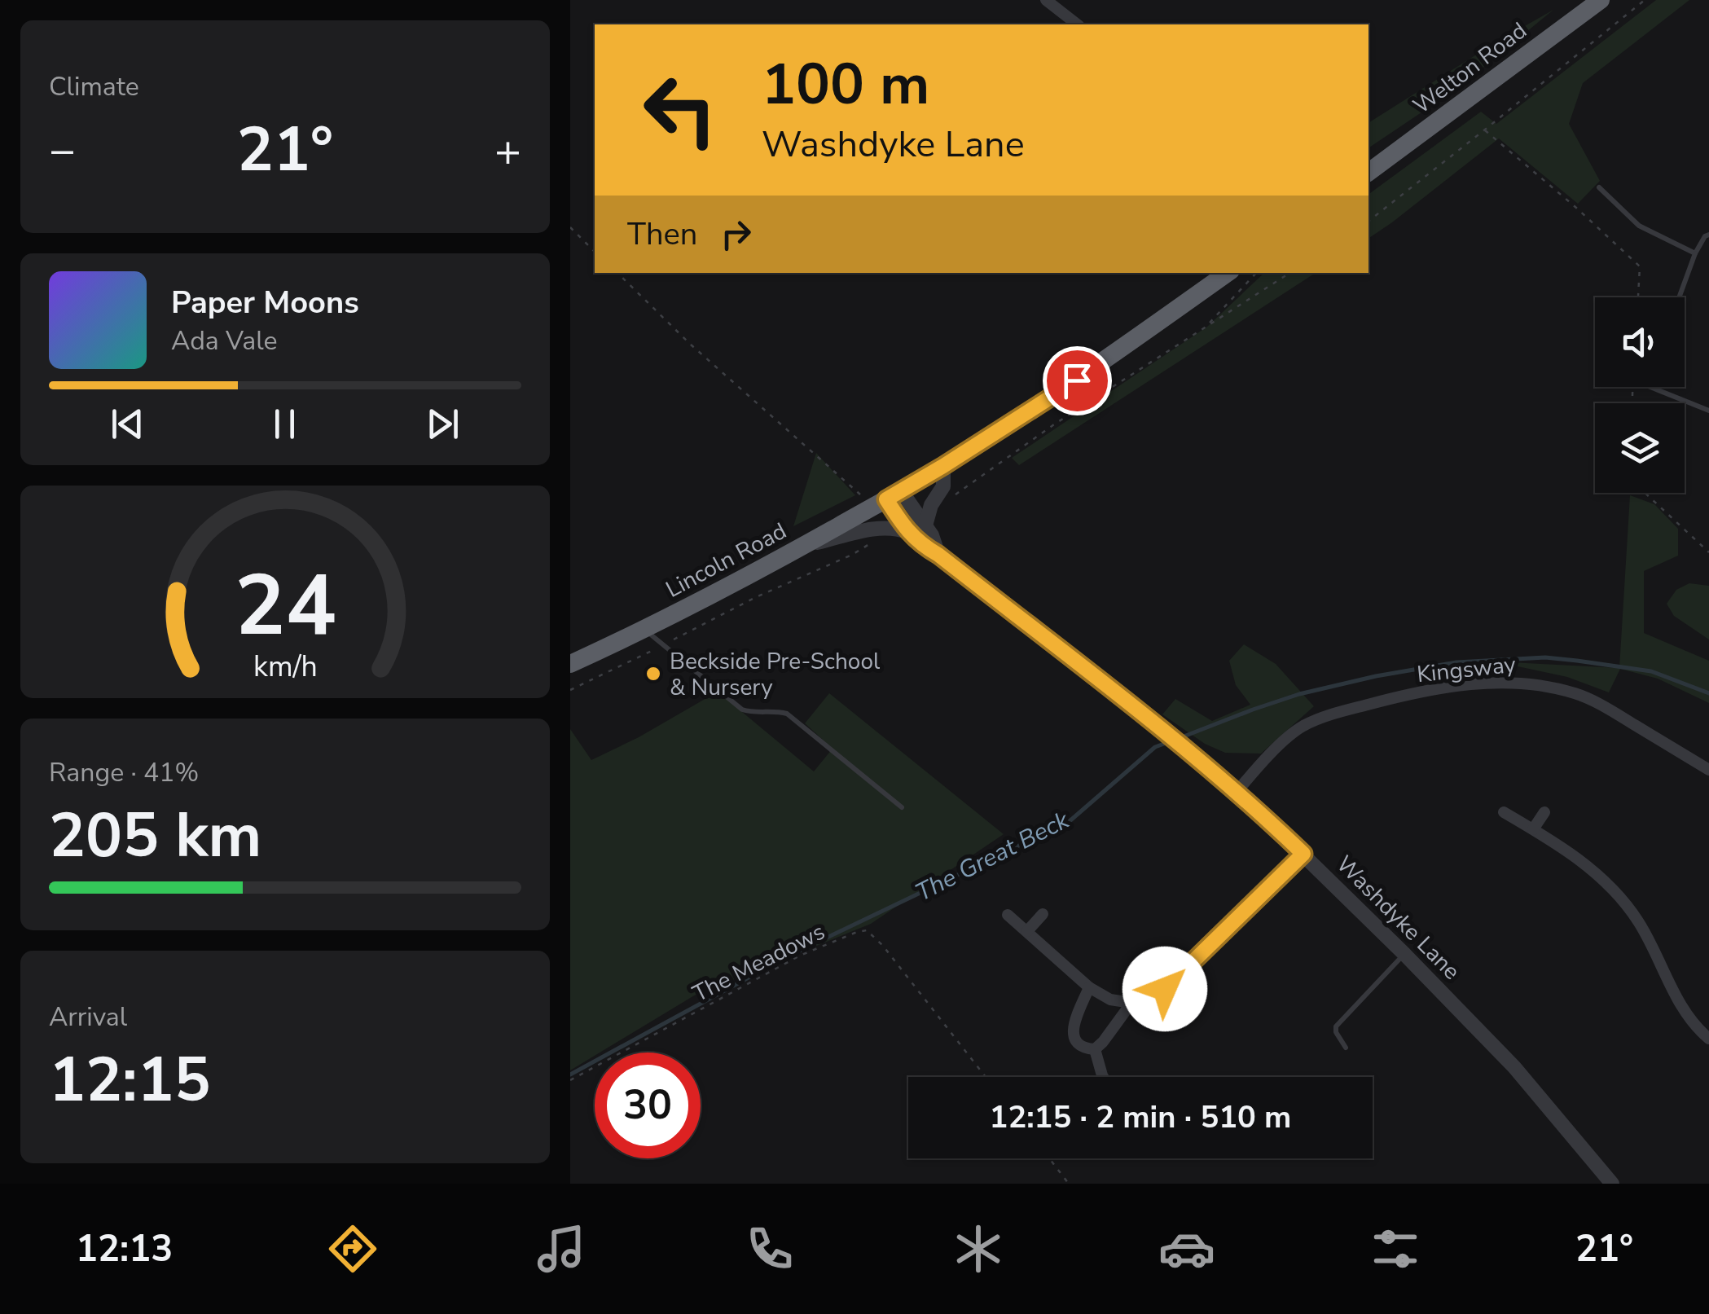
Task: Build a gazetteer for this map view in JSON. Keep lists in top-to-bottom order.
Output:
{
  "streets": {
    "highway": ["Welton Road", "Lincoln Road"],
    "street": ["Kingsway", "Washdyke Lane"],
    "path": ["The Meadows"]
  },
  "crossings": [
    ["Lincoln Road", "Washdyke Lane"],
    ["Kingsway", "Washdyke Lane"]
  ],
  "water": ["The Great Beck"],
  "places": ["Beckside Pre-School & Nursery"],
  "page": {
    "tile": [
      "Climate",
      ["Range · 41%", "205 km"],
      ["Arrival", "12:15"]
    ],
    "turn": ["100 m", "Washdyke Lane"],
    "heat": ["−", "21°", "+"],
    "then": "Then",
    "song": ["Paper Moons", "Ada Vale"],
    "limit": "30",
    "trip": "12:15 · 2 min · 510 m",
    "tabs": ["12:13", "21°"],
    "gauge": ["24", "km/h"]
  }
}
